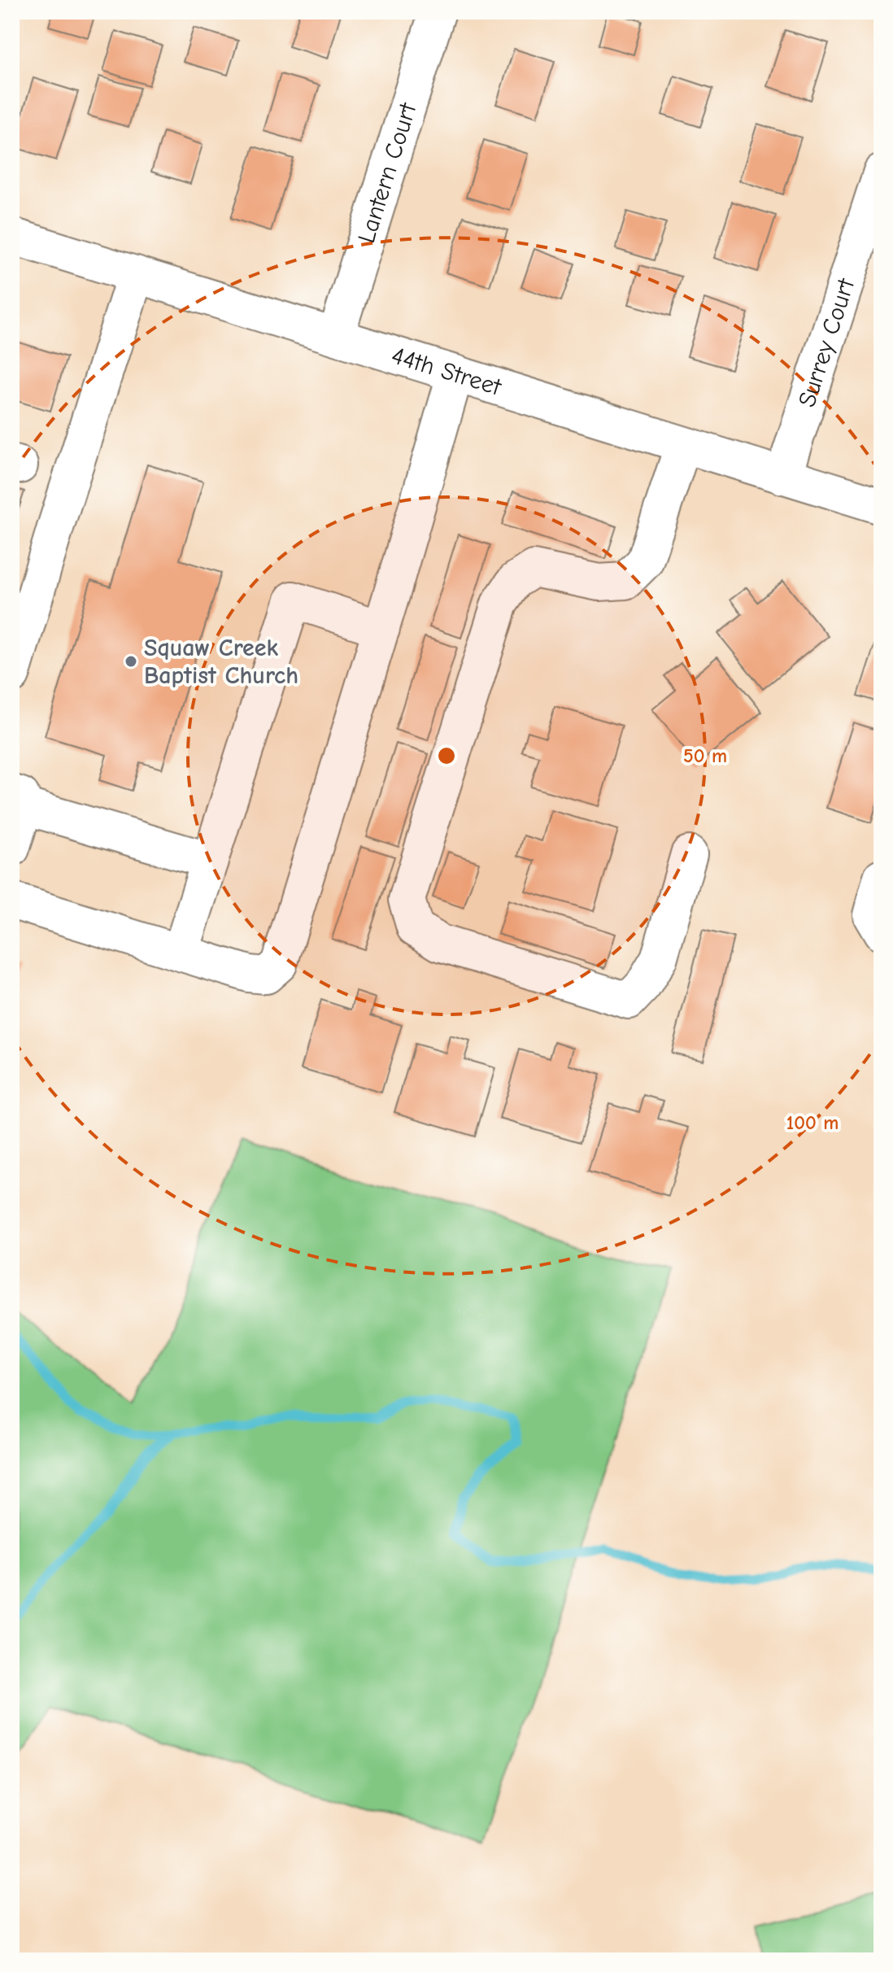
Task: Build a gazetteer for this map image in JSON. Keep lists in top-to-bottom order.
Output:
{
  "streets": {
    "street": ["Lantern Court", "Surrey Court", "44th Street"]
  },
  "crossings": [
    ["Lantern Court", "44th Street"],
    ["Surrey Court", "44th Street"]
  ],
  "places": ["Squaw Creek Baptist Church"],
  "rings": ["50 m", "100 m"]
}
